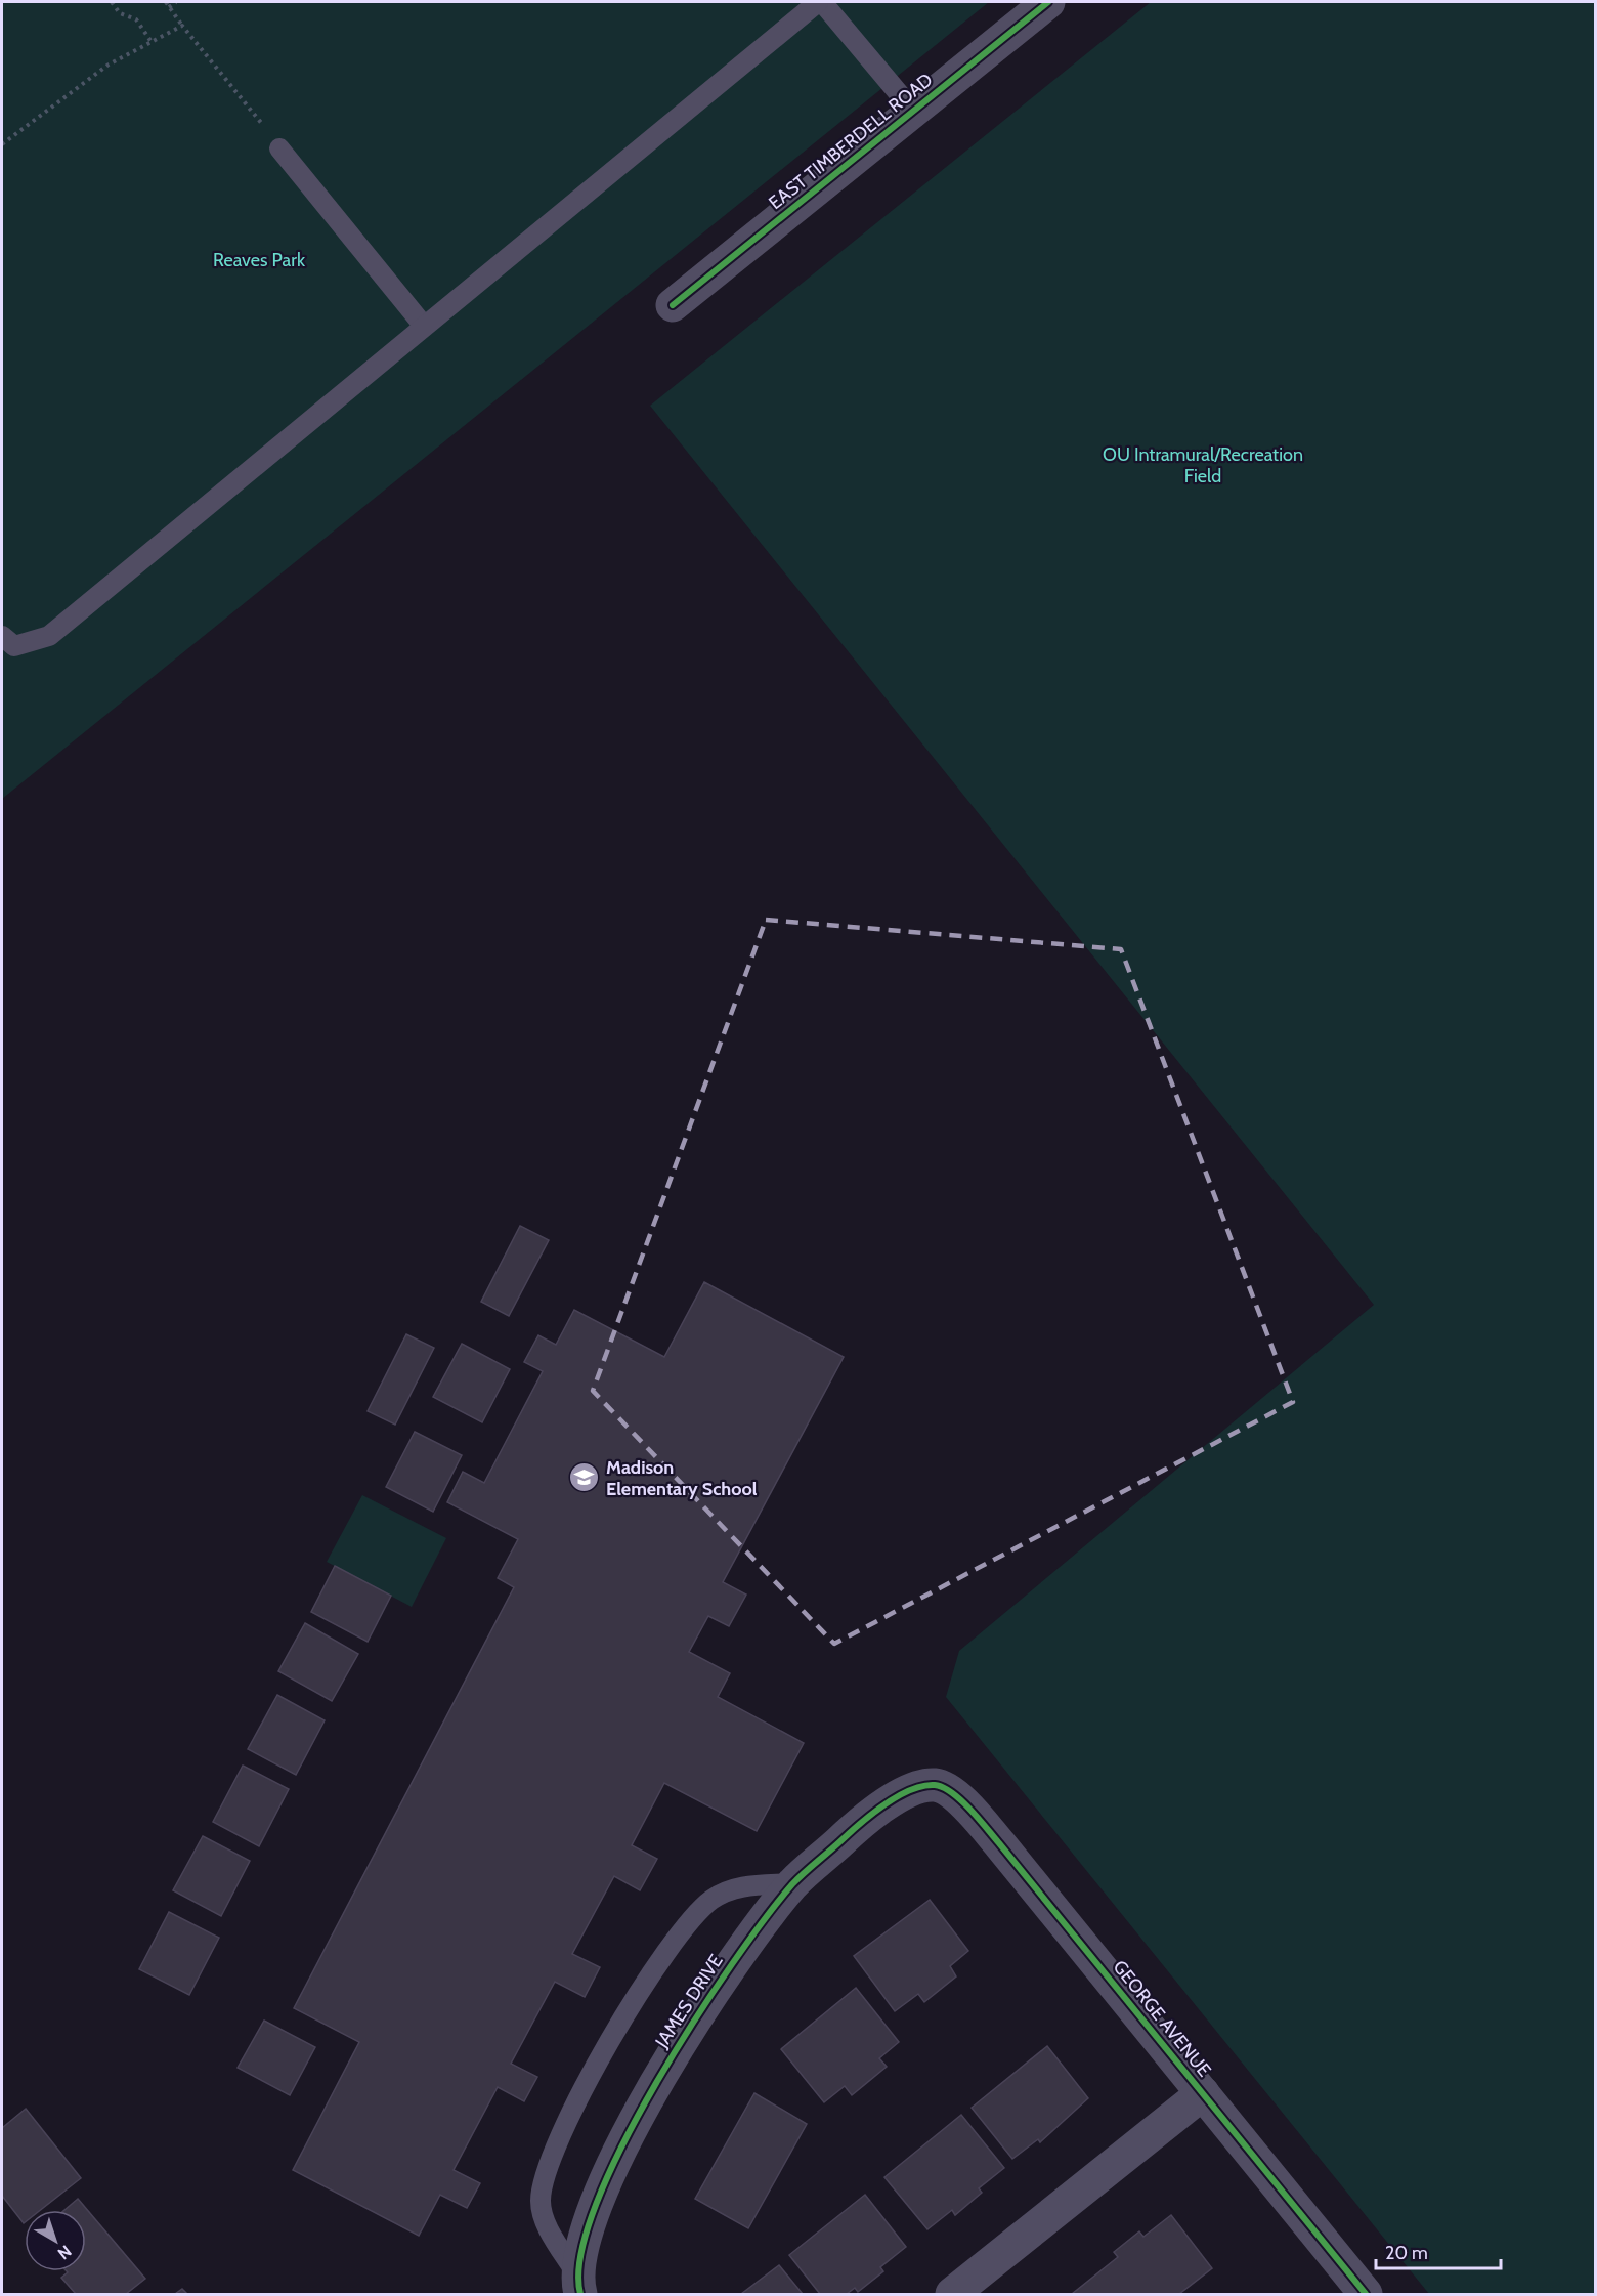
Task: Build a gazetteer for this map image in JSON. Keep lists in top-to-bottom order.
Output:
{
  "streets": {
    "street": ["EAST TIMBERDELL ROAD", "JAMES DRIVE", "GEORGE AVENUE"]
  },
  "crossings": [
    ["JAMES DRIVE", "GEORGE AVENUE"]
  ],
  "parks": ["Reaves Park", "OU Intramural/Recreation Field"],
  "places": {
    "school or university": ["Madison Elementary School"]
  },
  "scale_bar": "20 m",
  "north": "bottom right"
}
